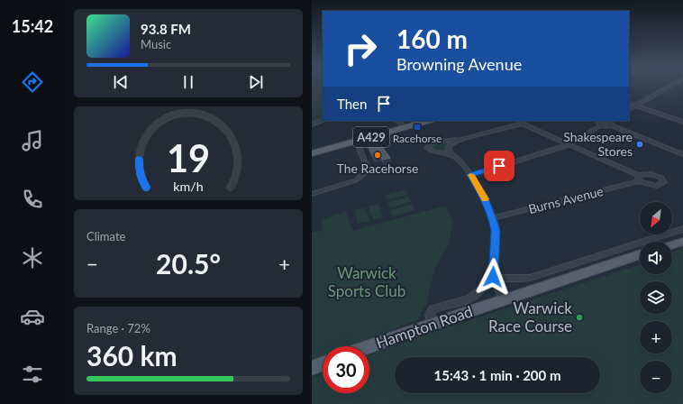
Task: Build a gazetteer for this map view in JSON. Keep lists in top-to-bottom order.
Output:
{
  "streets": {
    "main road": ["A429", "Hampton Road"],
    "street": ["Burns Avenue"]
  },
  "parks": ["Warwick Sports Club"],
  "places": {
    "transit": ["Racehorse"],
    "other": ["Shakespeare Stores", "The Racehorse", "Warwick Race Course"]
  },
  "north": "bottom left",
  "page": {
    "tabs": "15:42",
    "turn": ["160 m", "Browning Avenue"],
    "song": ["93.8 FM", "Music"],
    "then": "Then",
    "map_buttons": ["+", "−"],
    "tile": [
      "Climate",
      ["Range · 72%", "360 km"]
    ],
    "heat": ["−", "20.5°", "+"],
    "limit": "30",
    "trip": "15:43 · 1 min · 200 m",
    "gauge": ["19", "km/h"]
  }
}
